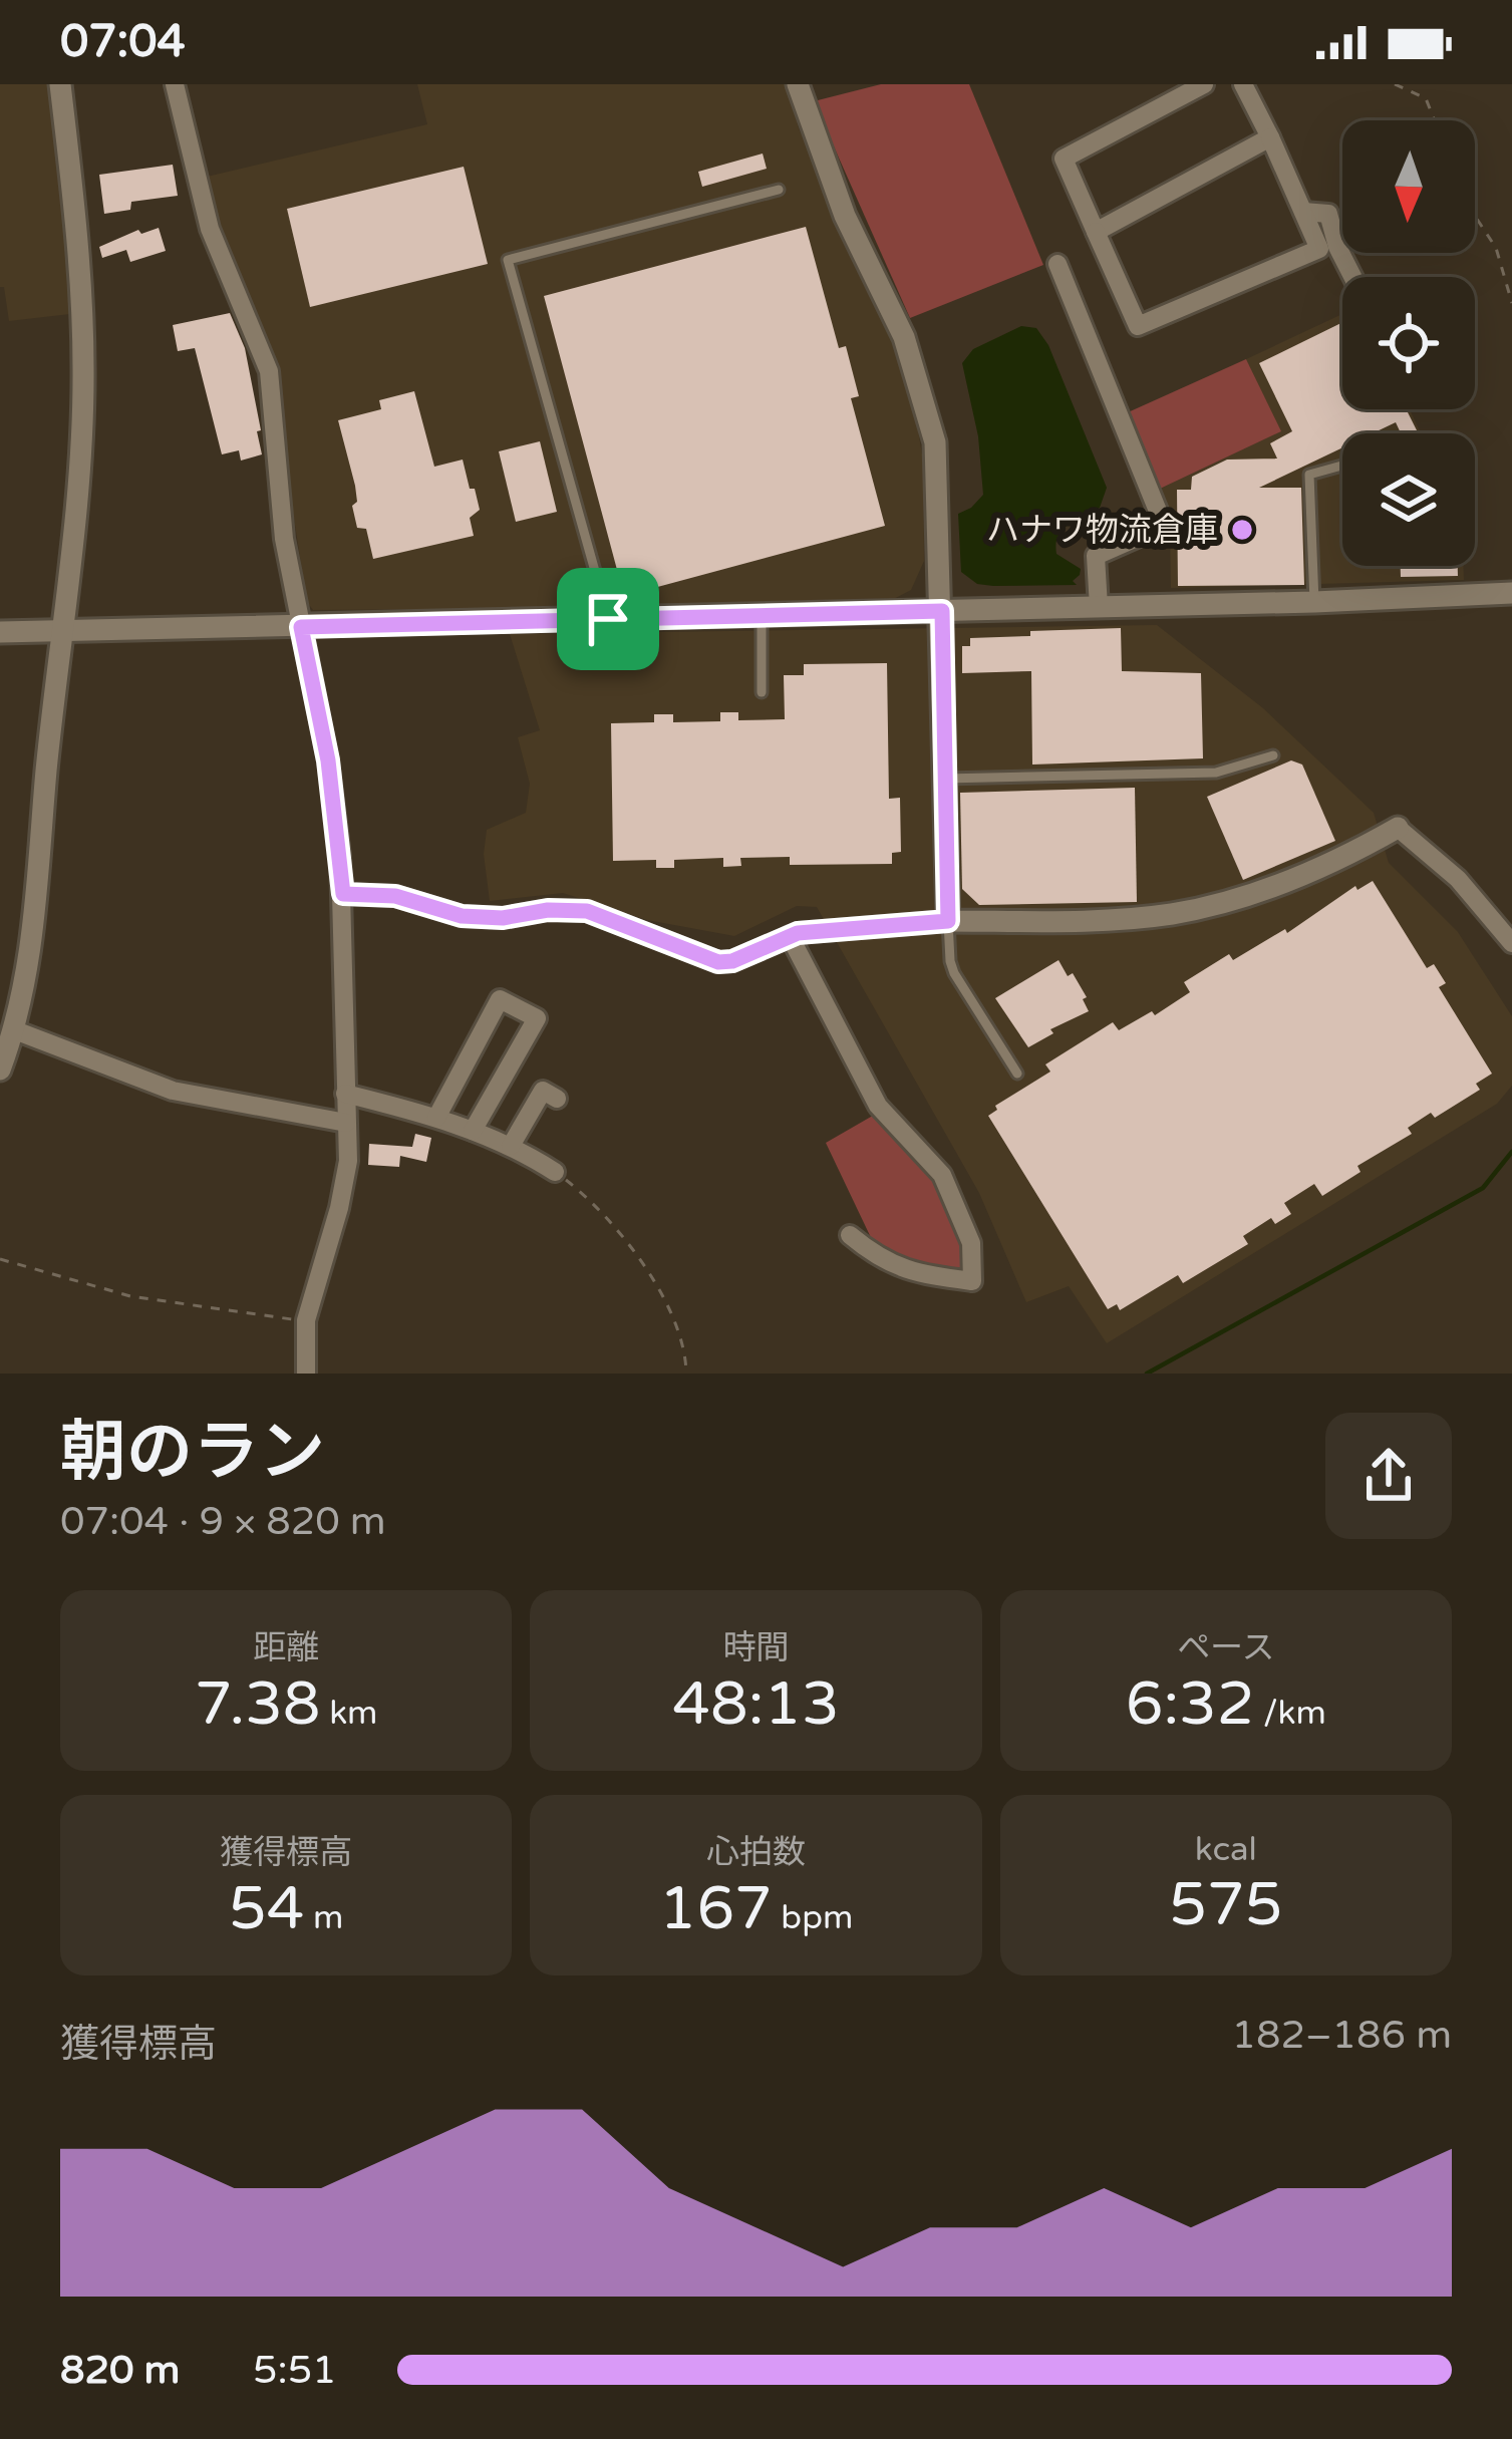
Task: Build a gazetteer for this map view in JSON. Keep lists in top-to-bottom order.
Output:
{
  "places": ["ハナワ物流倉庫"],
  "north": "bottom",
  "page": {
    "status": "07:04",
    "heading": ["朝のラン", "07:04 · 9 × 820 m"],
    "stats": [
      ["距離", "7.38 km"],
      ["時間", "48:13"],
      ["ペース", "6:32 /km"],
      ["獲得標高", "54 m"],
      ["心拍数", "167 bpm"],
      ["kcal", "575"]
    ],
    "chart": ["獲得標高", "182–186 m"],
    "list": [
      {
        "name": "820 m",
        "note": "5:51"
      }
    ]
  }
}
